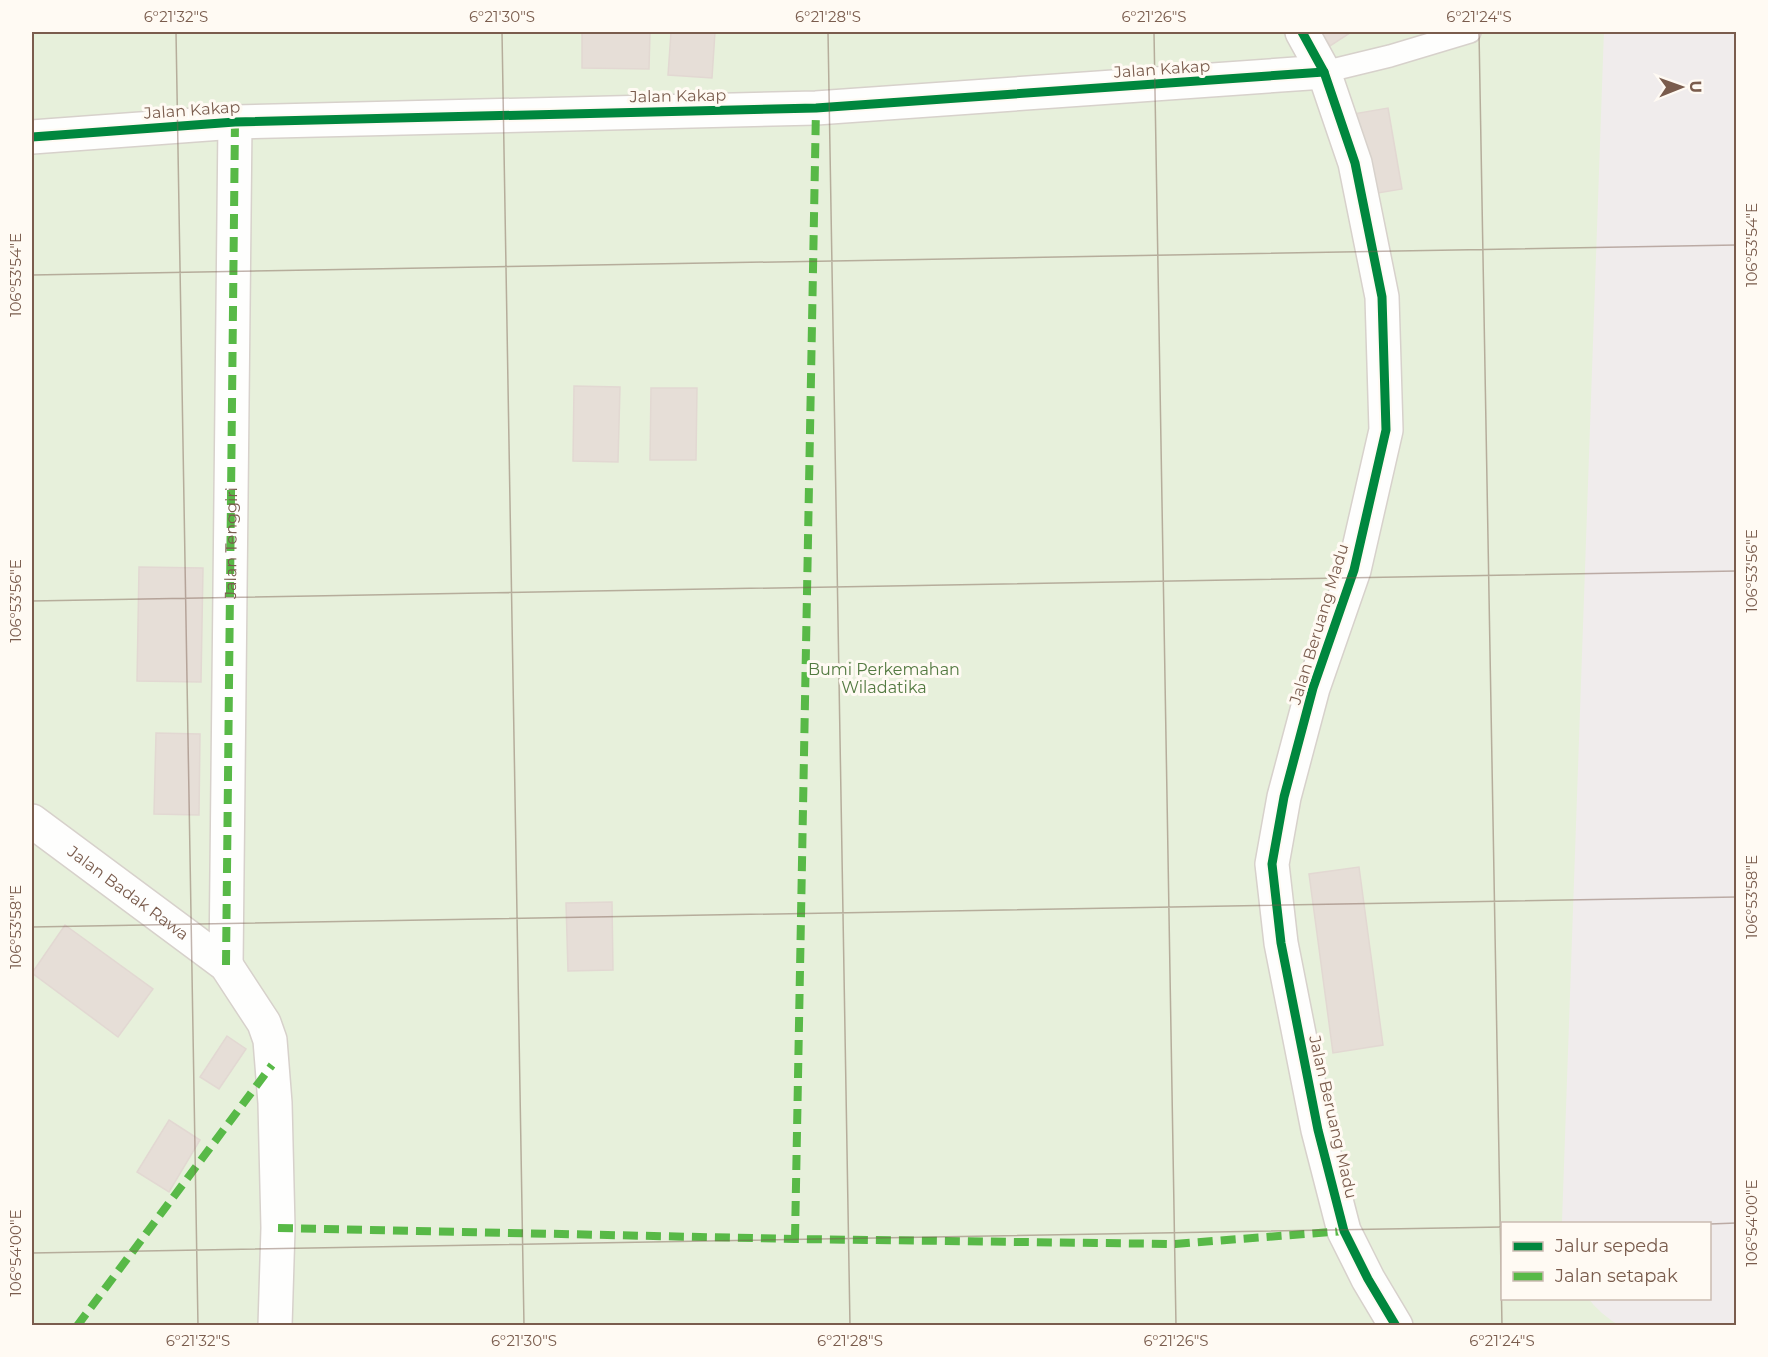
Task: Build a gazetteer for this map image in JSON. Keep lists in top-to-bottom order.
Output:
{
  "streets": {
    "street": [
      "Jalan Kakap",
      "Jalan Tenggiri",
      "Jalan Beruang Madu",
      "Jalan Badak Rawa"
    ]
  },
  "crossings": [
    ["Jalan Kakap", "Jalan Tenggiri"],
    ["Jalan Kakap", "Jalan Beruang Madu"],
    ["Jalan Tenggiri", "Jalan Badak Rawa"]
  ],
  "parks": ["Bumi Perkemahan Wiladatika"],
  "legend": ["Jalur sepeda", "Jalan setapak"],
  "north": "right",
  "coordinates": [
    "6°21'32\"S",
    "6°21'30\"S",
    "6°21'28\"S",
    "6°21'26\"S",
    "6°21'24\"S",
    "106°53'54\"E",
    "106°53'56\"E",
    "106°53'58\"E",
    "106°54'00\"E"
  ]
}
